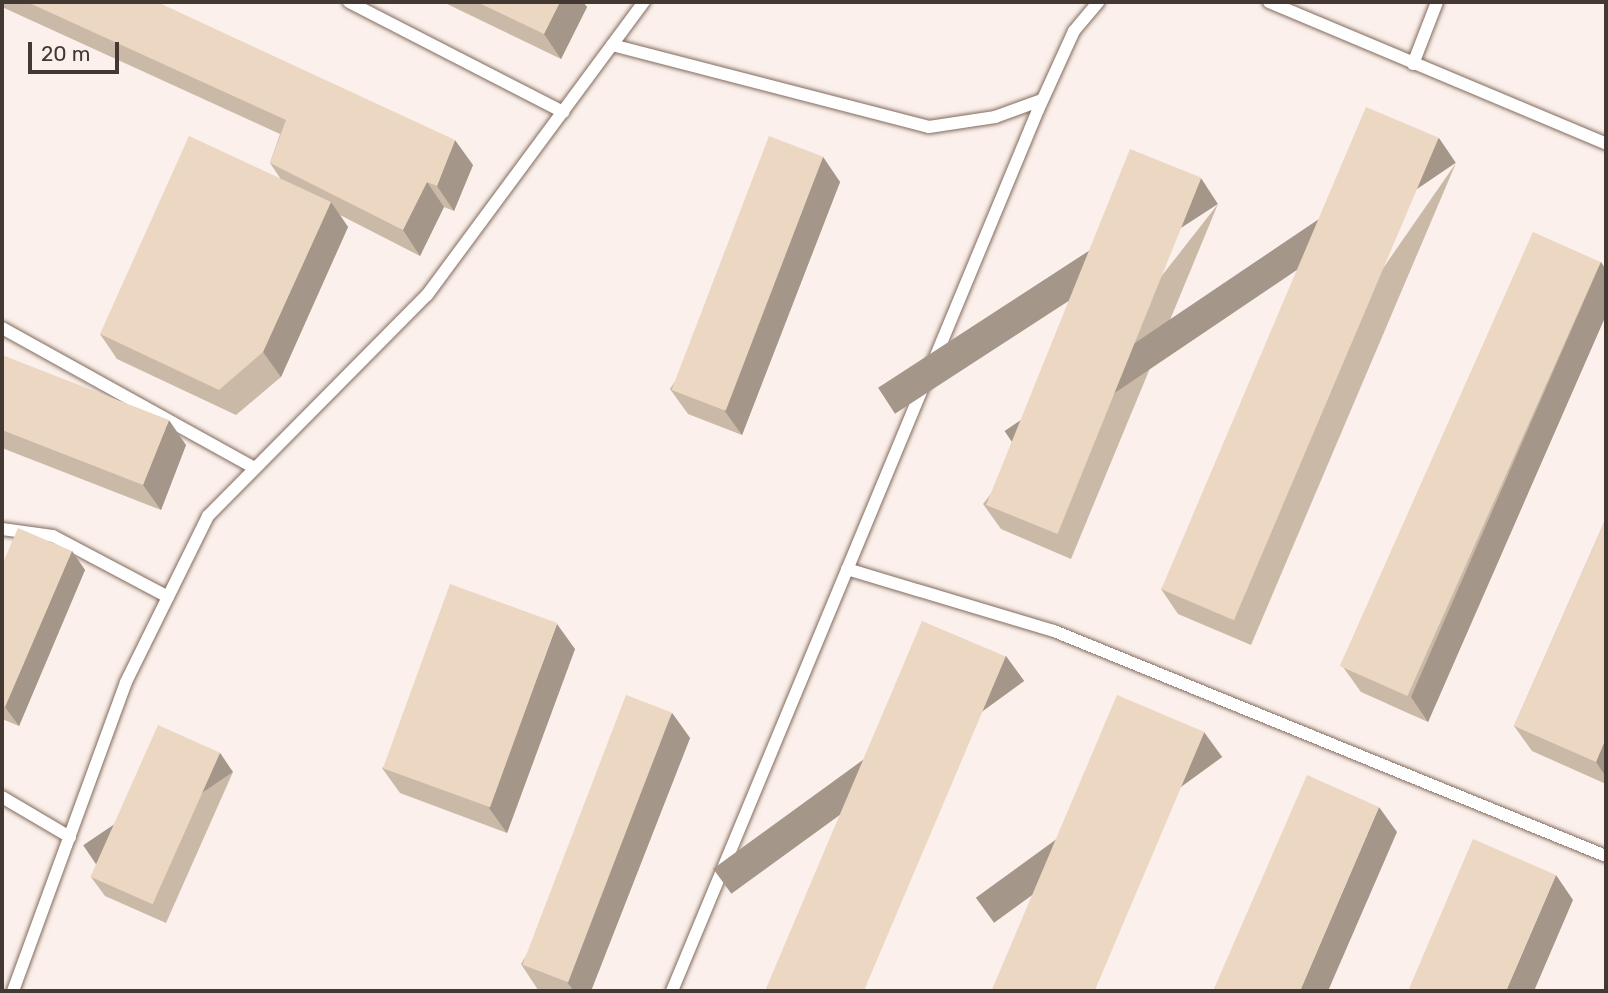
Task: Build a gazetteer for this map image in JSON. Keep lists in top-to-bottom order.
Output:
{
  "scale_bar": "20 m"
}
